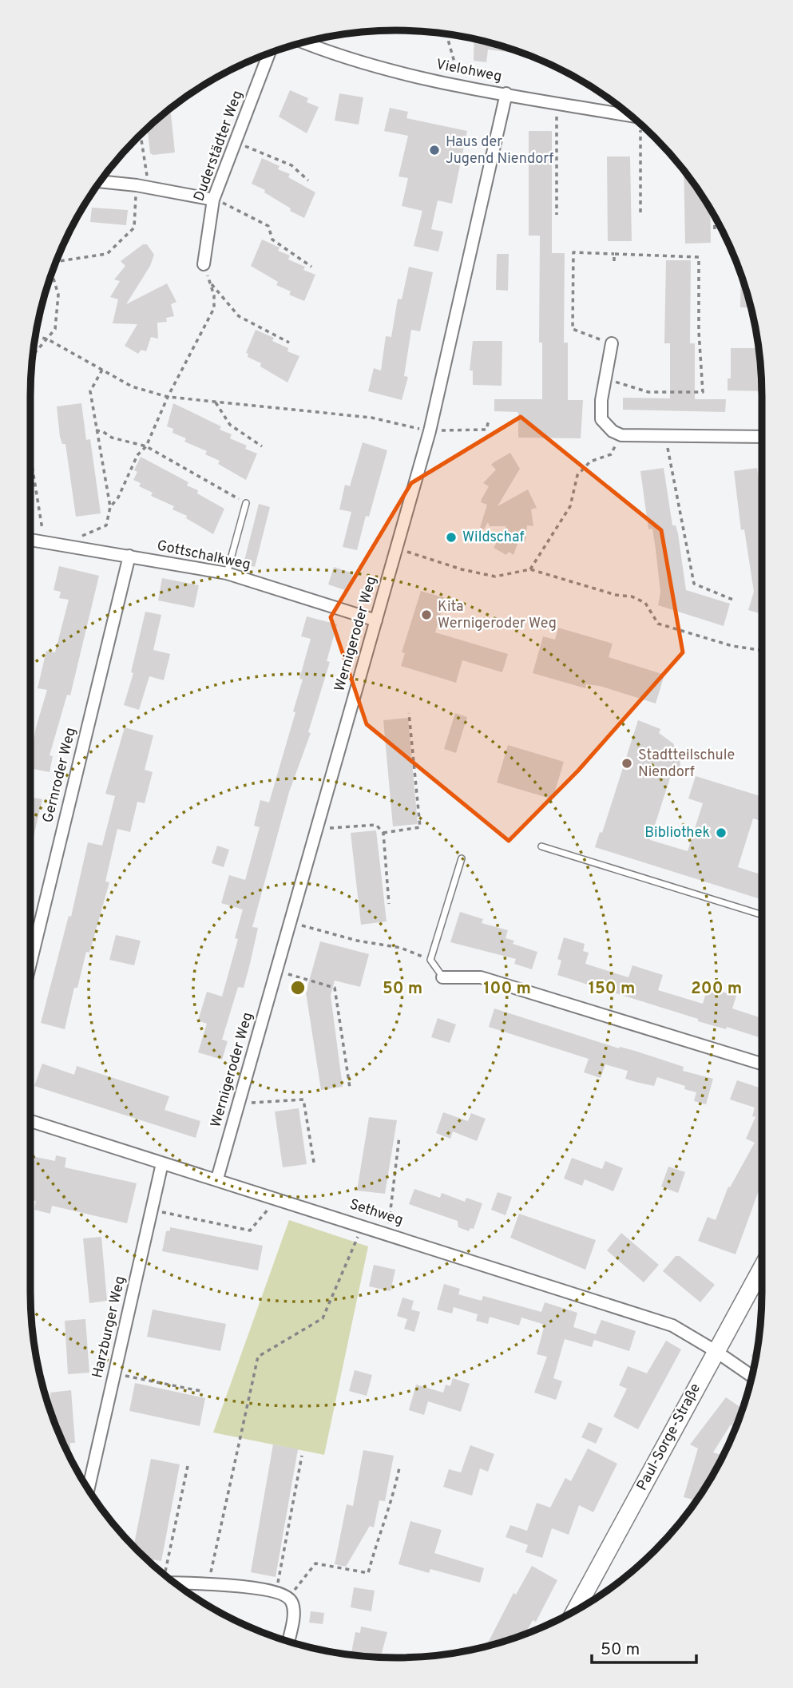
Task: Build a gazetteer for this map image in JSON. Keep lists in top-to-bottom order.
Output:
{
  "streets": {
    "street": [
      "Vielohweg",
      "Duderstädter Weg",
      "Gottschalkweg",
      "Wernigeroder Weg",
      "Gernroder Weg",
      "Sethweg",
      "Harzburger Weg",
      "Paul-Sorge-Straße"
    ]
  },
  "crossings": [
    ["Vielohweg", "Wernigeroder Weg"],
    ["Gottschalkweg", "Wernigeroder Weg"],
    ["Gottschalkweg", "Gernroder Weg"],
    ["Wernigeroder Weg", "Sethweg"],
    ["Sethweg", "Harzburger Weg"],
    ["Sethweg", "Paul-Sorge-Straße"]
  ],
  "places": [
    "Haus der Jugend Niendorf",
    "Wildschaf",
    "Kita Wernigeroder Weg",
    "Stadtteilschule Niendorf",
    "Bibliothek"
  ],
  "scale_bar": "50 m",
  "rings": [
    "50 m",
    "100 m",
    "150 m",
    "200 m"
  ]
}
